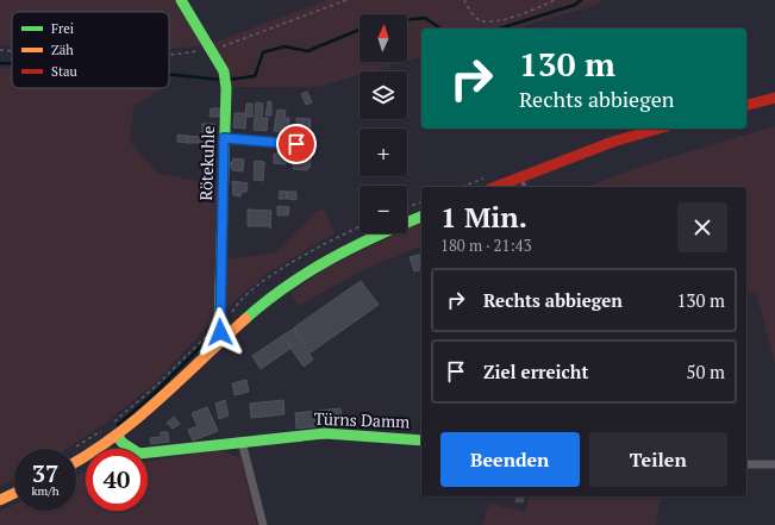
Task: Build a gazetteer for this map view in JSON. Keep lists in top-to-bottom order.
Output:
{
  "streets": {
    "main road": ["Rötekuhle", "Türns Damm"]
  },
  "legend": ["Frei", "Zäh", "Stau"],
  "north": "top",
  "page": {
    "map_buttons": ["+", "−"],
    "turn": ["130 m", "Rechts abbiegen"],
    "heading": ["1 Min.", "180 m · 21:43"],
    "list": [
      {
        "name": "Rechts abbiegen",
        "value": "130 m"
      },
      {
        "name": "Ziel erreicht",
        "value": "50 m"
      }
    ],
    "buttons": ["Beenden", "Teilen"],
    "speed": "37 km/h",
    "limit": "40"
  }
}
